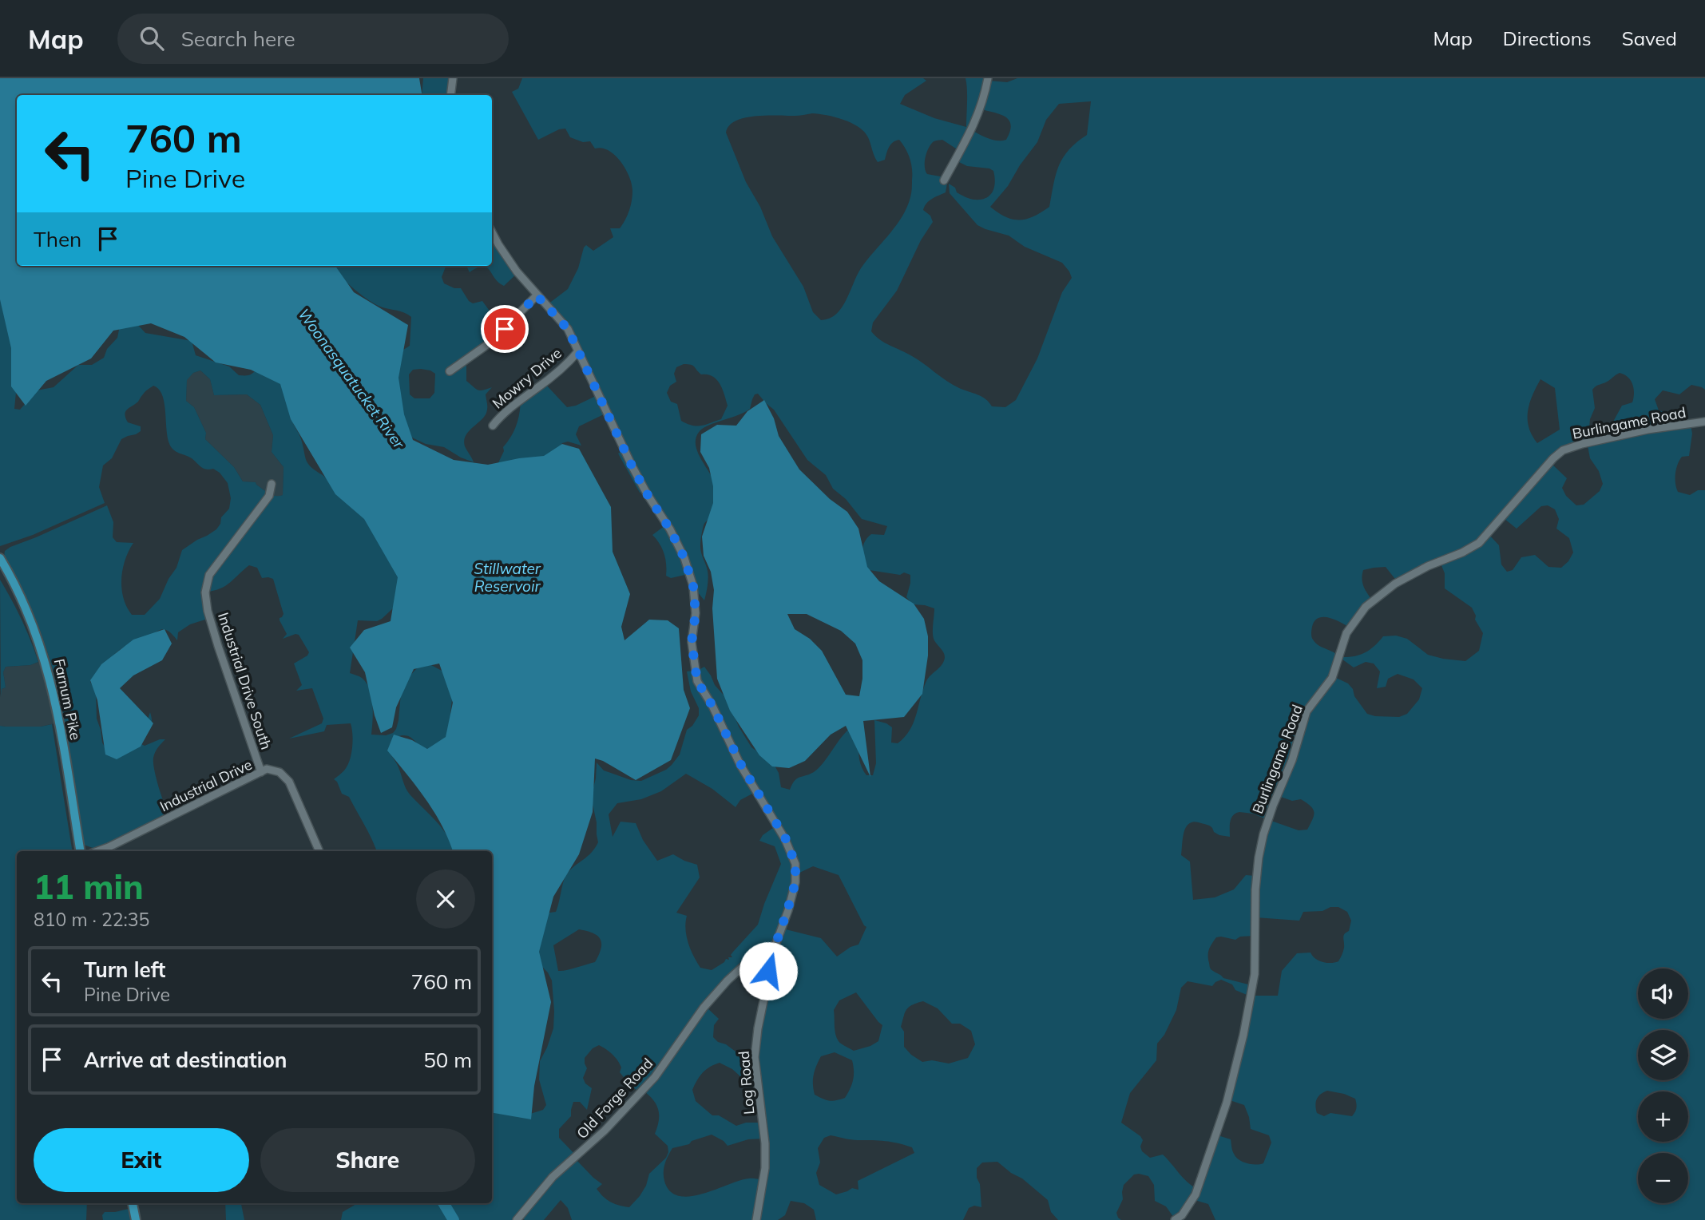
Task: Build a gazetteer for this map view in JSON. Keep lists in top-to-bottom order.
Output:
{
  "streets": {
    "main road": ["Farnum Pike"],
    "street": [
      "Mowry Drive",
      "Burlingame Road",
      "Industrial Drive South",
      "Industrial Drive",
      "Log Road",
      "Old Forge Road"
    ]
  },
  "crossings": [
    ["Mowry Drive", "Log Road"],
    ["Industrial Drive South", "Industrial Drive"],
    ["Log Road", "Old Forge Road"]
  ],
  "water": ["Woonasquatucket River", "Stillwater Reservoir"],
  "page": {
    "header": "Map",
    "search": "Search here",
    "nav": ["Map", "Directions", "Saved"],
    "turn": ["760 m", "Pine Drive"],
    "then": "Then",
    "heading": ["11 min", "810 m · 22:35"],
    "list": [
      {
        "name": "Turn left",
        "note": "Pine Drive",
        "value": "760 m"
      },
      {
        "name": "Arrive at destination",
        "value": "50 m"
      }
    ],
    "map_buttons": ["+", "−"],
    "buttons": ["Exit", "Share"]
  }
}
